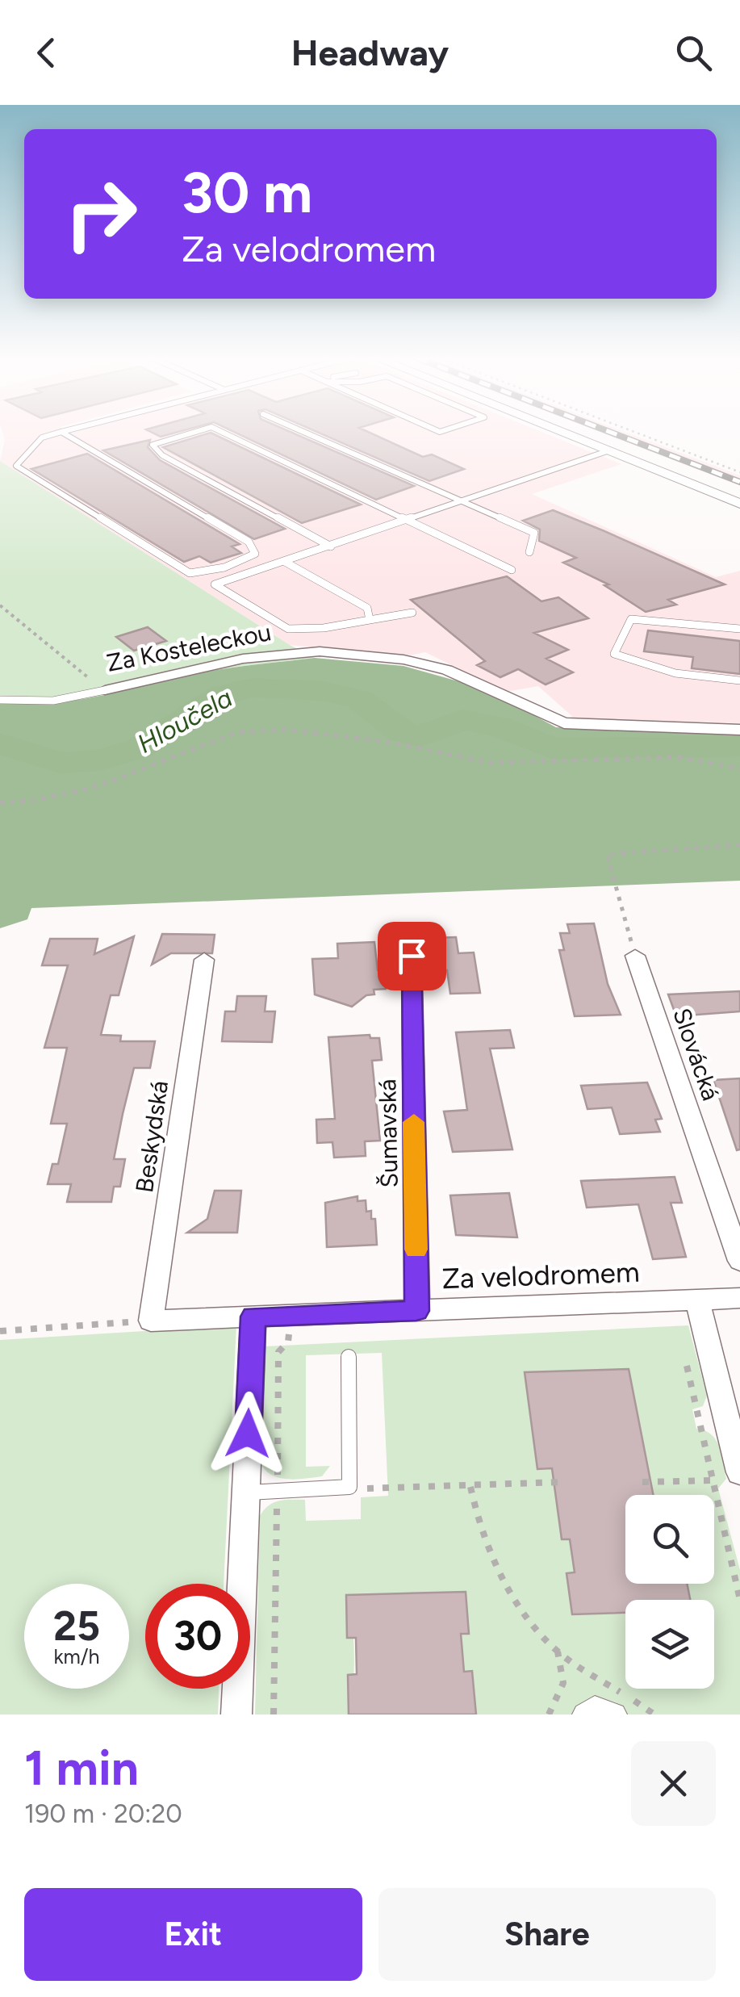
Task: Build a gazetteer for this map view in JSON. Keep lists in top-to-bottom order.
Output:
{
  "streets": {
    "street": [
      "Za Kosteleckou",
      "Slovácká",
      "Šumavská",
      "Beskydská",
      "Za velodromem"
    ]
  },
  "crossings": [
    ["Šumavská", "Za velodromem"],
    ["Beskydská", "Za velodromem"]
  ],
  "water": ["Hloučela"],
  "page": {
    "header": "Headway",
    "turn": ["30 m", "Za velodromem"],
    "speed": "25 km/h",
    "limit": "30",
    "heading": ["1 min", "190 m · 20:20"],
    "buttons": ["Exit", "Share"]
  }
}
